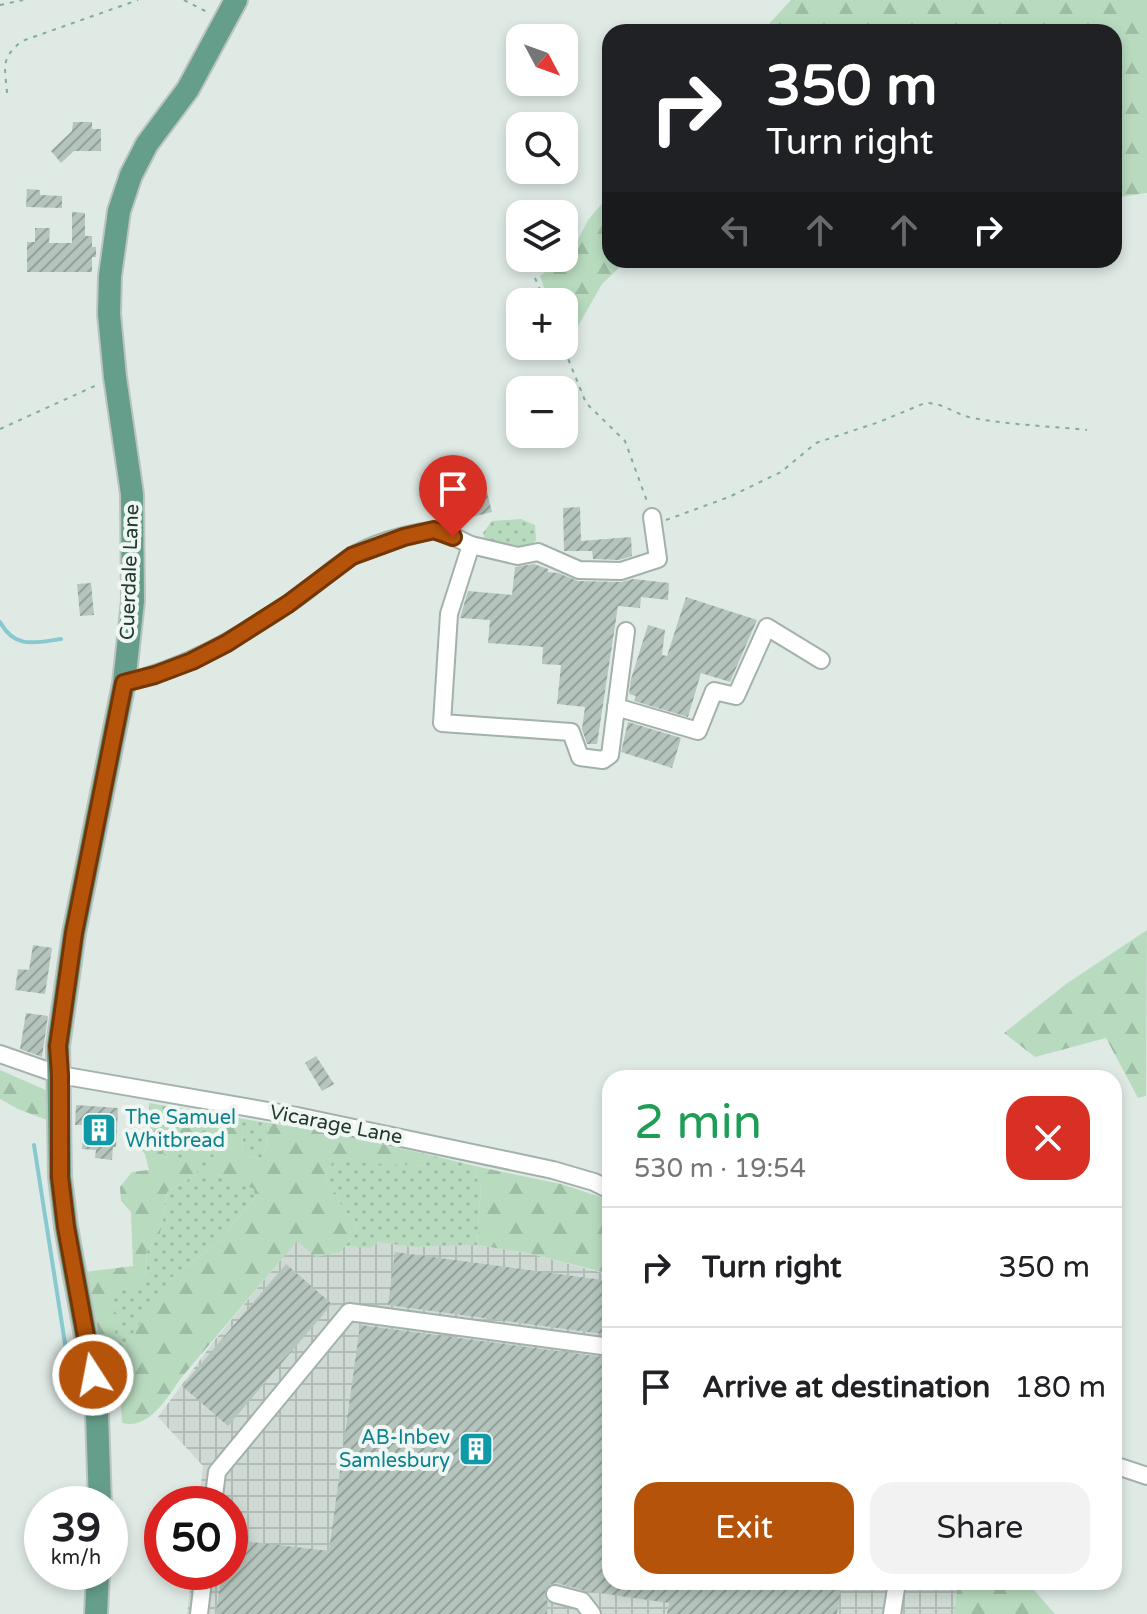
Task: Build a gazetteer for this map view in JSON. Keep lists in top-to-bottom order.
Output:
{
  "streets": {
    "main road": ["Cuerdale Lane"],
    "street": ["Vicarage Lane"]
  },
  "crossings": [
    ["Cuerdale Lane", "Vicarage Lane"]
  ],
  "places": {
    "building": ["The Samuel Whitbread", "AB-Inbev Samlesbury"]
  },
  "north": "bottom right",
  "page": {
    "map_buttons": ["+", "−"],
    "turn": ["350 m", "Turn right"],
    "heading": ["2 min", "530 m · 19:54"],
    "list": [
      {
        "name": "Turn right",
        "value": "350 m"
      },
      {
        "name": "Arrive at destination",
        "value": "180 m"
      }
    ],
    "buttons": ["Exit", "Share"],
    "speed": "39 km/h",
    "limit": "50"
  }
}
